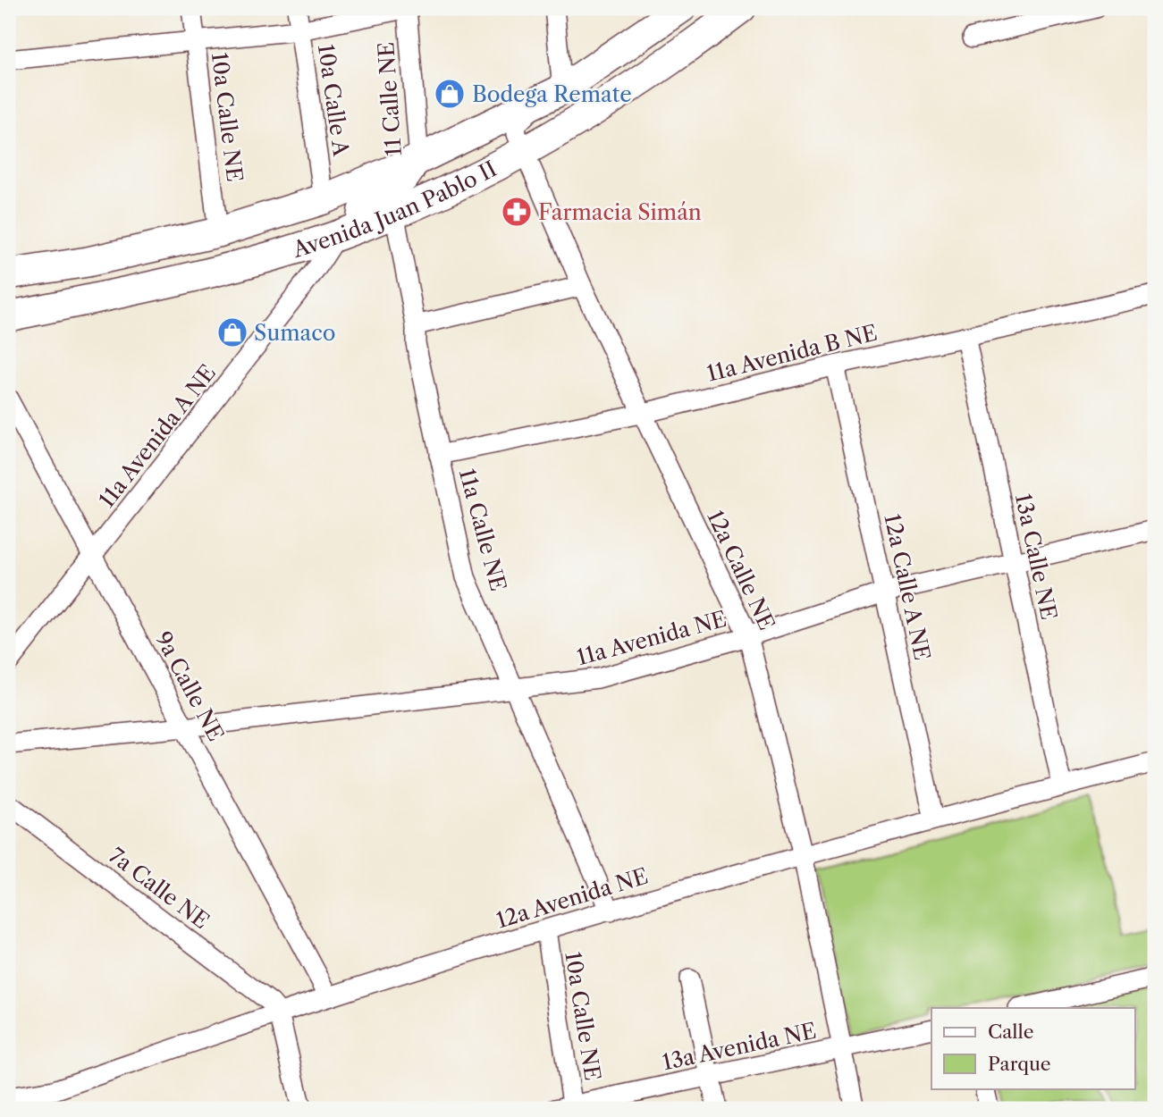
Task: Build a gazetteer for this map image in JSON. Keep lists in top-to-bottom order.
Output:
{
  "streets": {
    "highway": ["Avenida Juan Pablo II"],
    "street": [
      "11 Calle NE",
      "10a Calle A",
      "10a Calle NE",
      "11a Avenida B NE",
      "11a Avenida A NE",
      "11a Calle NE",
      "13a Calle NE",
      "12a Calle NE",
      "12a Calle A NE",
      "11a Avenida NE",
      "9a Calle NE",
      "7a Calle NE",
      "12a Avenida NE",
      "13a Avenida NE"
    ]
  },
  "crossings": [
    ["11 Calle NE", "Avenida Juan Pablo II"],
    ["11 Calle NE", "11a Avenida A NE"],
    ["10a Calle A", "Avenida Juan Pablo II"],
    ["10a Calle NE", "Avenida Juan Pablo II"],
    ["10a Calle NE", "12a Avenida NE"],
    ["10a Calle NE", "13a Avenida NE"],
    ["Avenida Juan Pablo II", "11a Avenida A NE"],
    ["Avenida Juan Pablo II", "11a Calle NE"],
    ["Avenida Juan Pablo II", "12a Calle NE"],
    ["11a Avenida B NE", "11a Calle NE"],
    ["11a Avenida B NE", "13a Calle NE"],
    ["11a Avenida B NE", "12a Calle NE"],
    ["11a Avenida B NE", "12a Calle A NE"],
    ["11a Avenida A NE", "9a Calle NE"],
    ["11a Calle NE", "11a Avenida NE"],
    ["11a Calle NE", "12a Avenida NE"],
    ["13a Calle NE", "11a Avenida NE"],
    ["13a Calle NE", "12a Avenida NE"],
    ["12a Calle NE", "11a Avenida NE"],
    ["12a Calle NE", "12a Avenida NE"],
    ["12a Calle NE", "13a Avenida NE"],
    ["12a Calle A NE", "11a Avenida NE"],
    ["12a Calle A NE", "12a Avenida NE"],
    ["11a Avenida NE", "9a Calle NE"],
    ["9a Calle NE", "12a Avenida NE"],
    ["7a Calle NE", "12a Avenida NE"]
  ],
  "places": {
    "shop": ["Bodega Remate", "Sumaco"],
    "pharmacy": ["Farmacia Simán"]
  },
  "legend": ["Calle", "Parque"]
}
